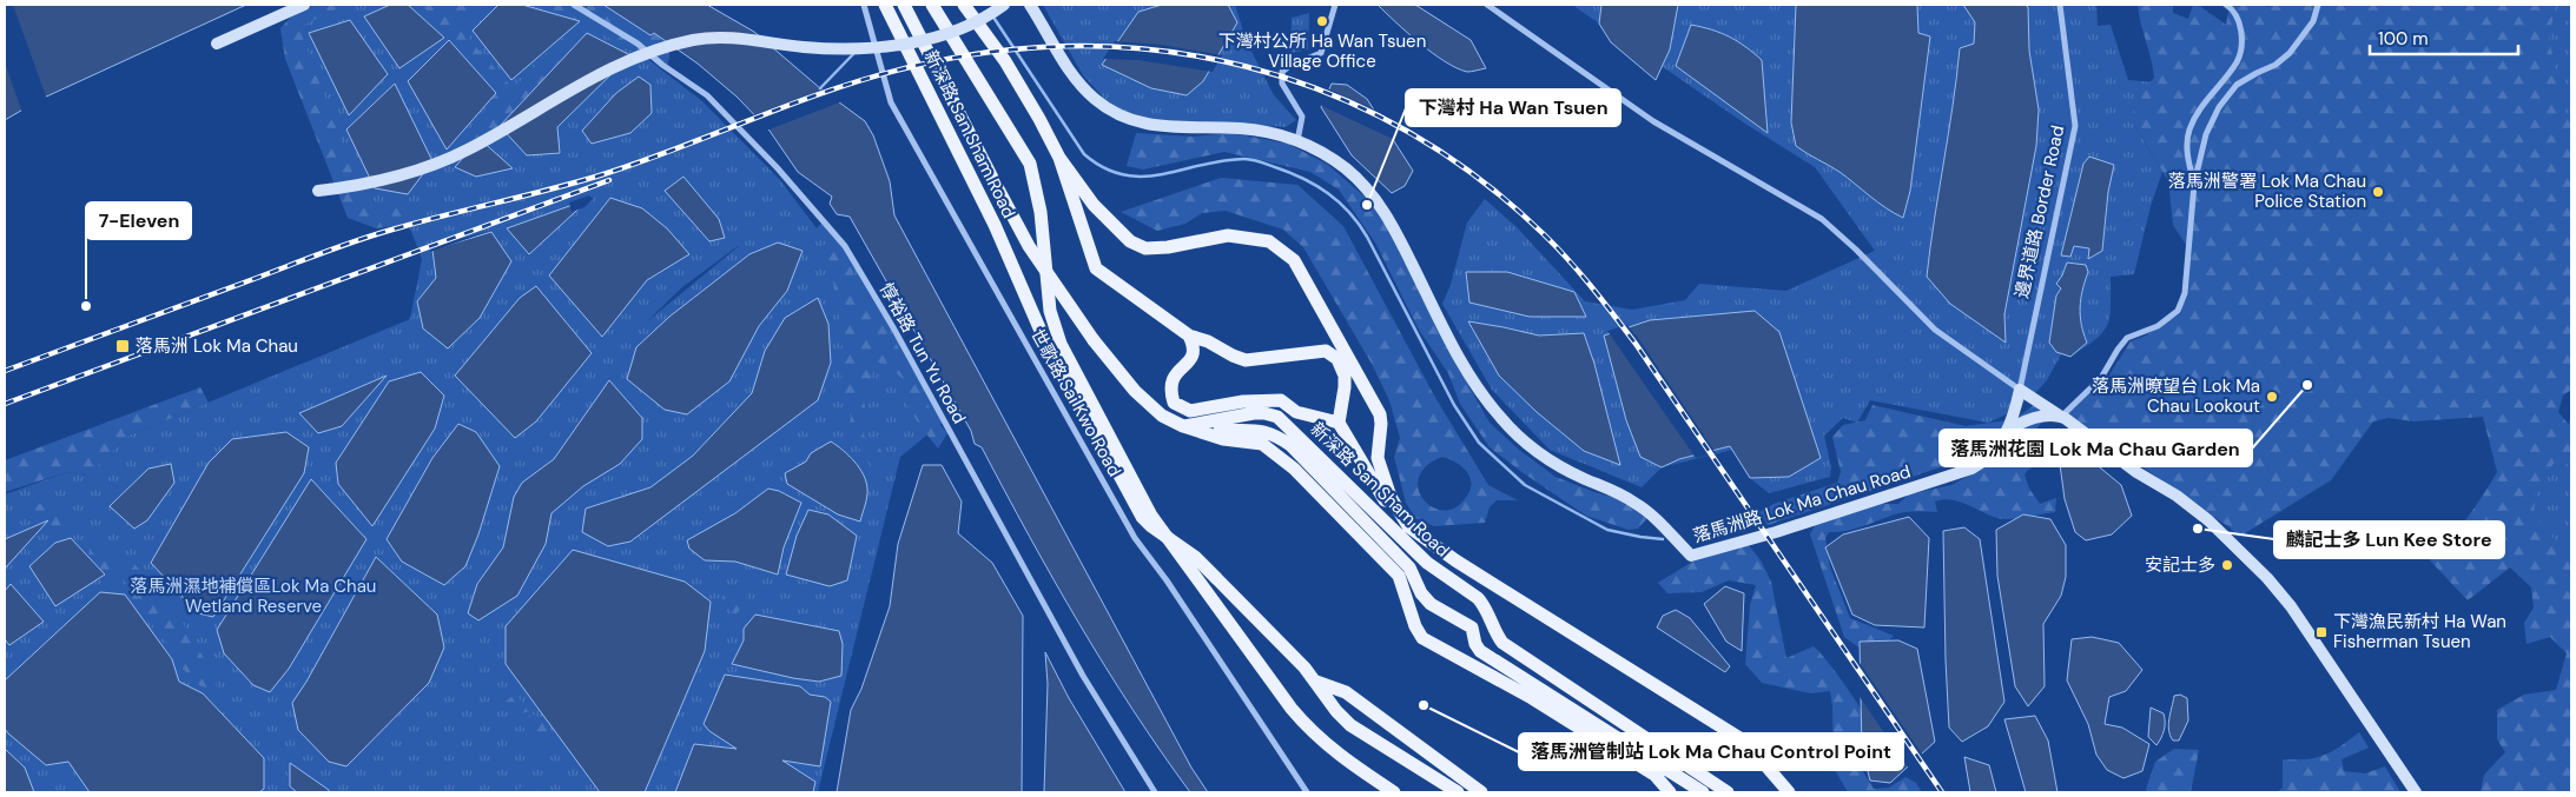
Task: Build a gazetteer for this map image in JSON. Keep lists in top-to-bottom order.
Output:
{
  "streets": {
    "main road": ["新深路 San Sham Road"],
    "street": [
      "邊界道路 Border Road",
      "惇裕路 Tun Yu Road",
      "世歌路 Sai Kwo Road",
      "落馬洲路 Lok Ma Chau Road"
    ]
  },
  "crossings": [
    ["邊界道路 Border Road", "落馬洲路 Lok Ma Chau Road"]
  ],
  "parks": ["落馬洲濕地補償區Lok Ma Chau Wetland Reserve"],
  "places": {
    "other": [
      "下灣村公所 Ha Wan Tsuen Village Office",
      "落馬洲警署 Lok Ma Chau Police Station",
      "下灣村 Ha Wan Tsuen",
      "7-Eleven",
      "落馬洲花園 Lok Ma Chau Garden",
      "落馬洲暸望台 Lok Ma Chau Lookout",
      "麟記士多 Lun Kee Store",
      "安記士多",
      "落馬洲管制站 Lok Ma Chau Control Point"
    ],
    "transit": ["落馬洲 Lok Ma Chau", "下灣漁民新村 Ha Wan Fisherman Tsuen"]
  },
  "scale_bar": "100 m"
}
